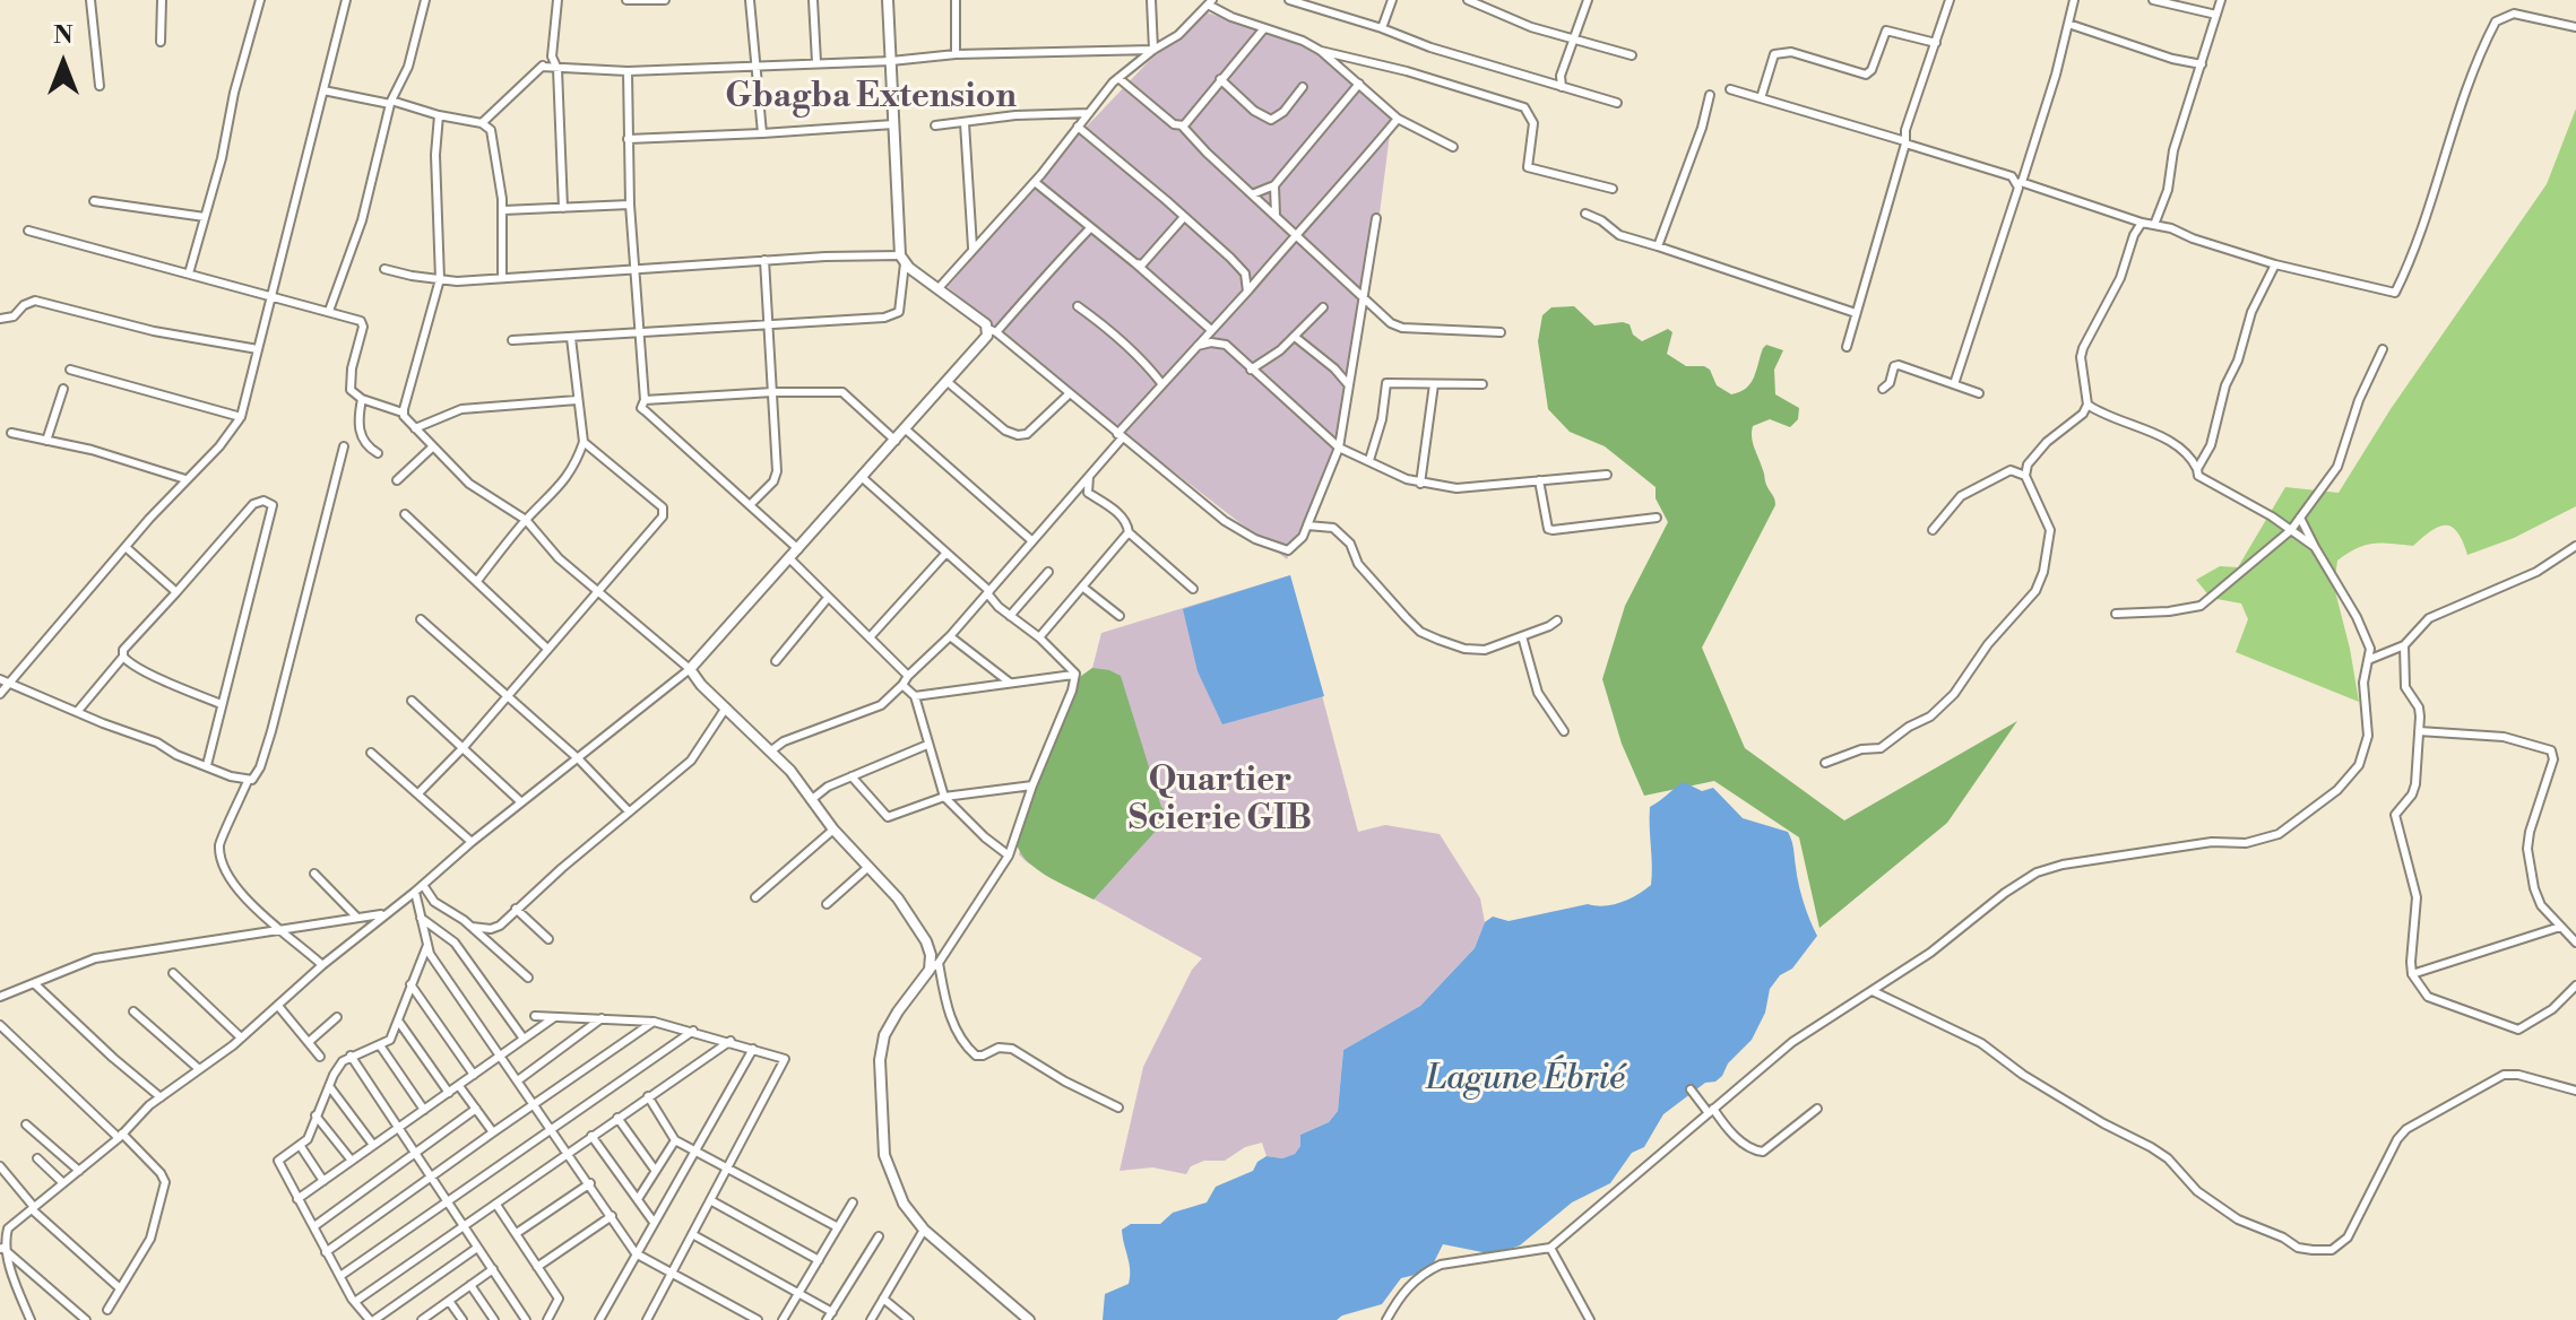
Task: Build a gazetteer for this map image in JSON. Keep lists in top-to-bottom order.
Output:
{
  "districts": ["Gbagba Extension", "Quartier Scierie GIB"],
  "water": ["Lagune Ébrié"],
  "north": "top"
}
